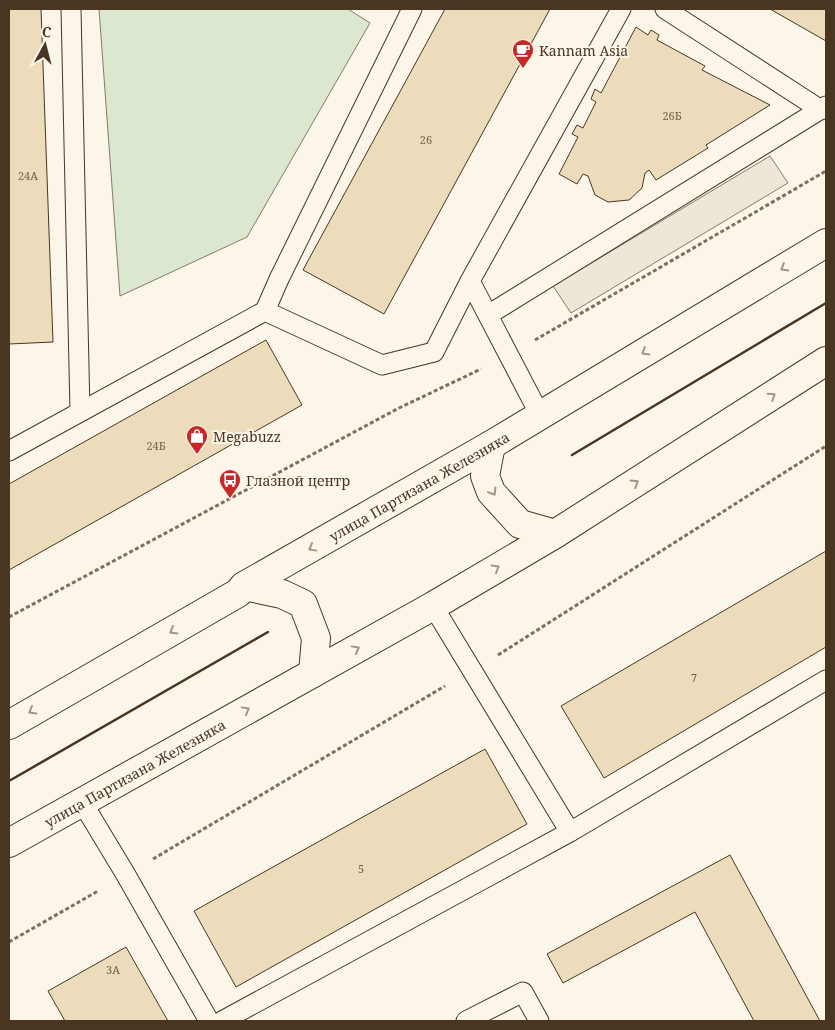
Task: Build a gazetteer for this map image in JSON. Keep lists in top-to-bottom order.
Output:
{
  "streets": {
    "main road": ["улица Партизана Железняка"]
  },
  "places": {
    "cafe": ["Kannam Asia"],
    "shop": ["Megabuzz"],
    "bus stop": ["Глазной центр"]
  },
  "house_numbers": [
    "26Б",
    "26",
    "24А",
    "24Б",
    "7",
    "5",
    "3А"
  ],
  "north": "top"
}
